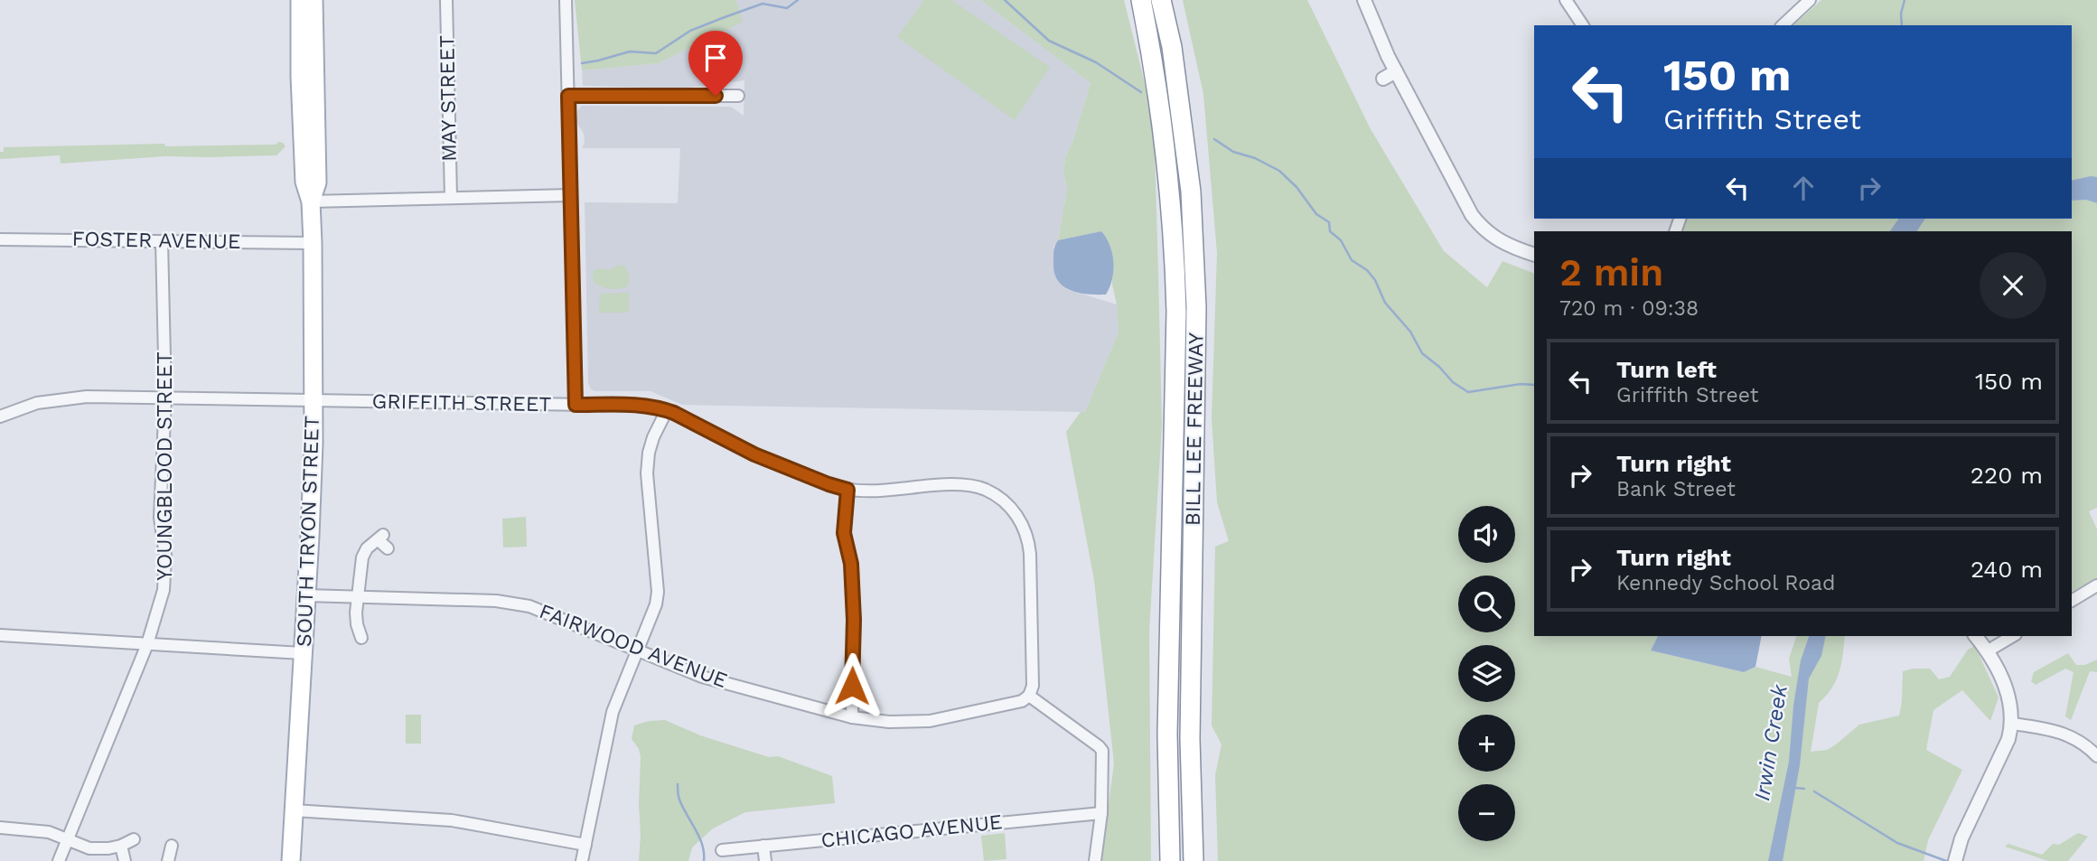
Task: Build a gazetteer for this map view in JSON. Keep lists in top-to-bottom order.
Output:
{
  "streets": {
    "highway": ["BILL LEE FREEWAY"],
    "main road": ["SOUTH TRYON STREET"],
    "street": [
      "MAY STREET",
      "FOSTER AVENUE",
      "GRIFFITH STREET",
      "YOUNGBLOOD STREET",
      "FAIRWOOD AVENUE",
      "CHICAGO AVENUE"
    ]
  },
  "crossings": [
    ["FOSTER AVENUE", "YOUNGBLOOD STREET"],
    ["FOSTER AVENUE", "SOUTH TRYON STREET"],
    ["GRIFFITH STREET", "YOUNGBLOOD STREET"],
    ["GRIFFITH STREET", "SOUTH TRYON STREET"],
    ["GRIFFITH STREET", "FAIRWOOD AVENUE"],
    ["SOUTH TRYON STREET", "FAIRWOOD AVENUE"]
  ],
  "water": ["Irwin Creek"],
  "page": {
    "turn": ["150 m", "Griffith Street"],
    "heading": ["2 min", "720 m · 09:38"],
    "list": [
      {
        "name": "Turn left",
        "note": "Griffith Street",
        "value": "150 m"
      },
      {
        "name": "Turn right",
        "note": "Bank Street",
        "value": "220 m"
      },
      {
        "name": "Turn right",
        "note": "Kennedy School Road",
        "value": "240 m"
      }
    ],
    "map_buttons": ["+", "−"]
  }
}
